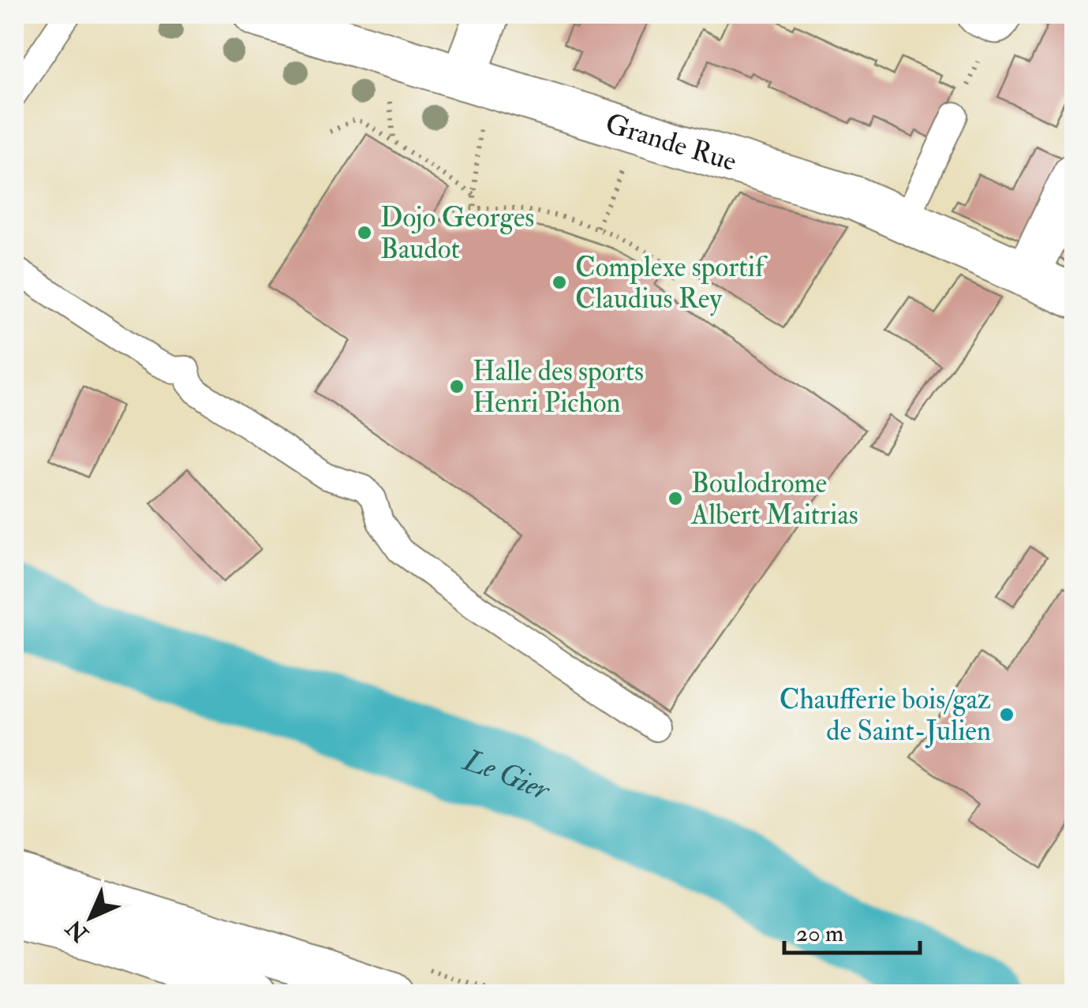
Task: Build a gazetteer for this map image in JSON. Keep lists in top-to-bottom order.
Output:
{
  "streets": {
    "street": ["Grande Rue"]
  },
  "water": ["Le Gier"],
  "places": [
    "Dojo Georges Baudot",
    "Complexe sportif Claudius Rey",
    "Halle des sports Henri Pichon",
    "Boulodrome Albert Maitrias",
    "Chaufferie bois/gaz de Saint-Julien"
  ],
  "scale_bar": "20 m",
  "north": "bottom left"
}
